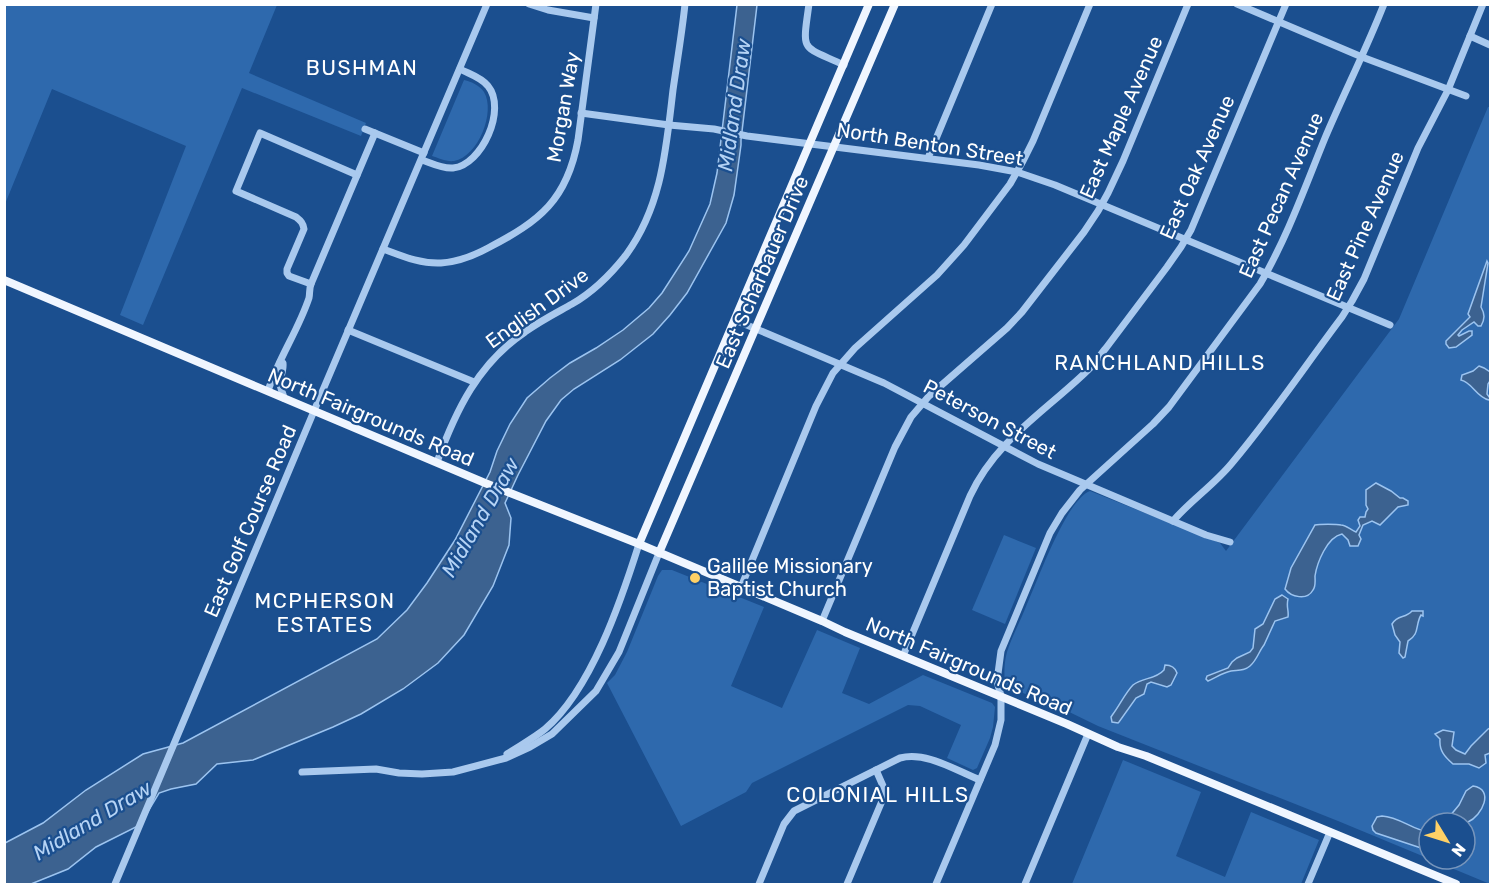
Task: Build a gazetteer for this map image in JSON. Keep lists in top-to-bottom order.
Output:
{
  "streets": {
    "main road": ["East Scharbauer Drive", "North Fairgrounds Road"],
    "street": [
      "Morgan Way",
      "East Maple Avenue",
      "North Benton Street",
      "East Oak Avenue",
      "East Pecan Avenue",
      "East Pine Avenue",
      "English Drive",
      "Peterson Street",
      "East Golf Course Road"
    ]
  },
  "crossings": [
    ["Morgan Way", "North Benton Street"],
    ["Morgan Way", "East Golf Course Road"],
    ["East Maple Avenue", "North Benton Street"],
    ["East Maple Avenue", "North Fairgrounds Road"],
    ["East Maple Avenue", "Peterson Street"],
    ["North Benton Street", "East Oak Avenue"],
    ["North Benton Street", "East Pecan Avenue"],
    ["North Benton Street", "East Pine Avenue"],
    ["North Benton Street", "East Scharbauer Drive"],
    ["North Benton Street", "English Drive"],
    ["East Oak Avenue", "North Fairgrounds Road"],
    ["East Oak Avenue", "Peterson Street"],
    ["East Pecan Avenue", "North Fairgrounds Road"],
    ["East Pecan Avenue", "Peterson Street"],
    ["East Pine Avenue", "Peterson Street"],
    ["East Scharbauer Drive", "North Fairgrounds Road"],
    ["East Scharbauer Drive", "Peterson Street"],
    ["English Drive", "North Fairgrounds Road"],
    ["North Fairgrounds Road", "East Golf Course Road"]
  ],
  "districts": [
    "BUSHMAN",
    "RANCHLAND HILLS",
    "MCPHERSON ESTATES",
    "COLONIAL HILLS"
  ],
  "water": ["Midland Draw"],
  "places": ["Galilee Missionary Baptist Church"],
  "north": "bottom right"
}
